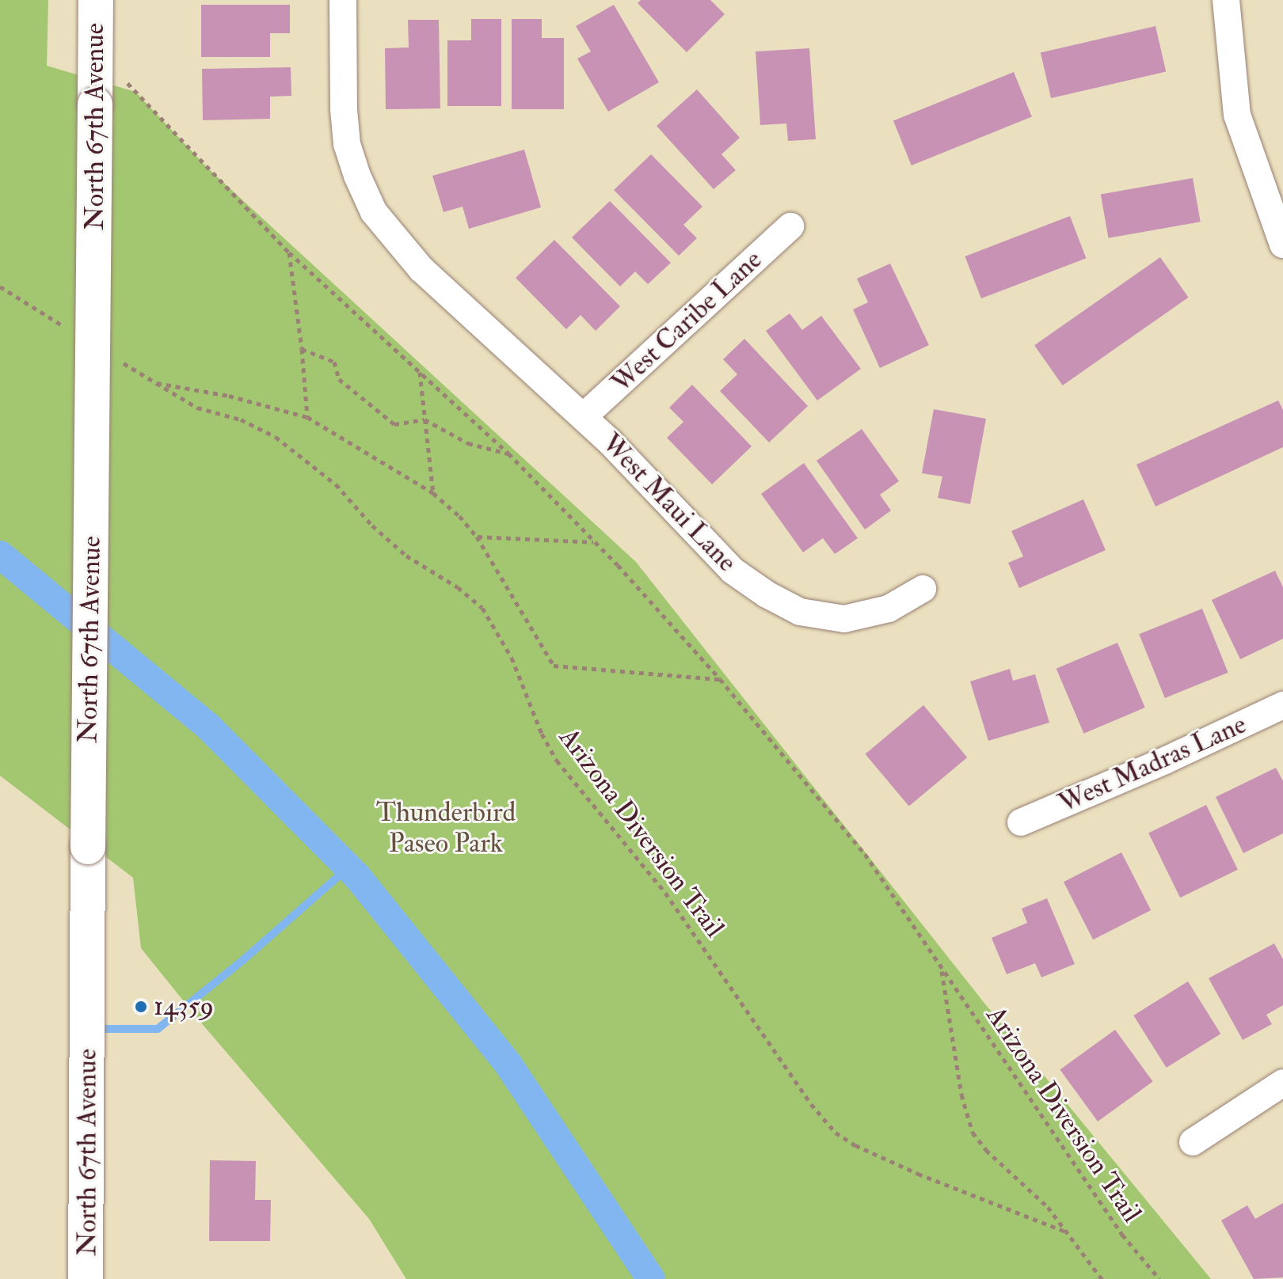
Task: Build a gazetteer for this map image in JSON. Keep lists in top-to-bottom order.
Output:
{
  "streets": {
    "main road": ["North 67th Avenue"],
    "street": ["West Caribe Lane", "West Maui Lane", "West Madras Lane"],
    "path": ["Arizona Diversion Trail"]
  },
  "crossings": [
    ["North 67th Avenue", "Arizona Diversion Trail"],
    ["West Caribe Lane", "West Maui Lane"]
  ],
  "parks": ["Thunderbird Paseo Park"],
  "places": ["14359"]
}
